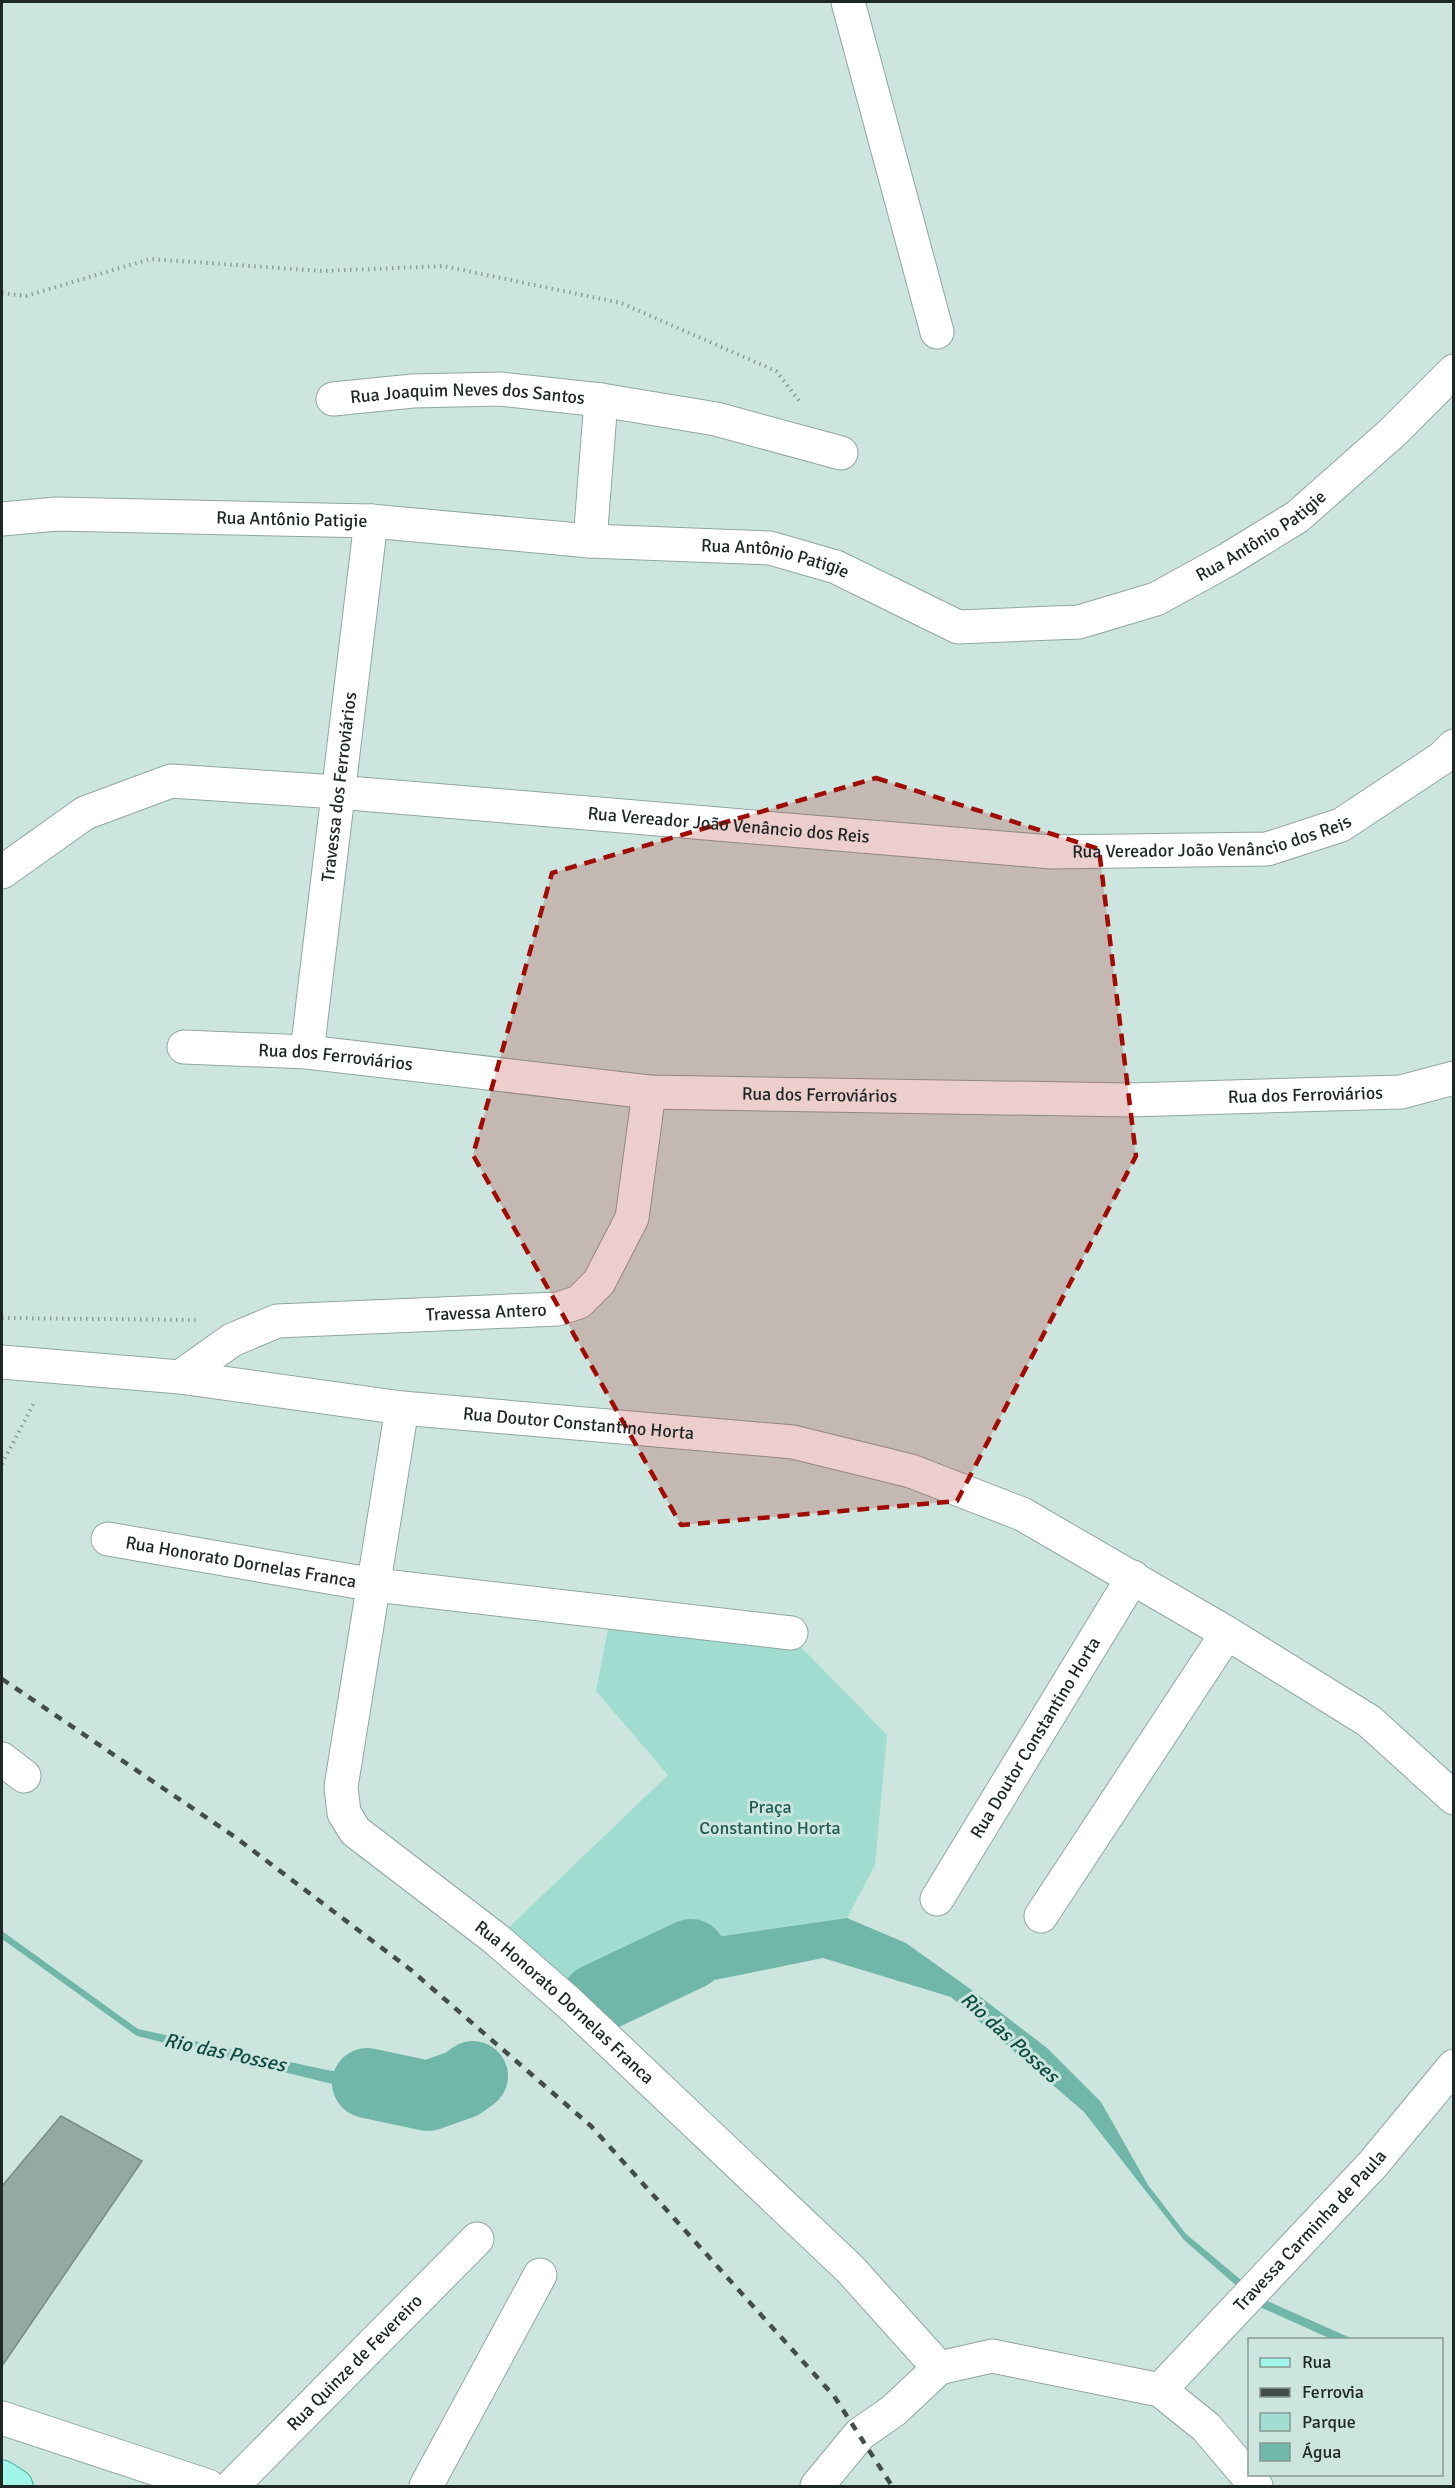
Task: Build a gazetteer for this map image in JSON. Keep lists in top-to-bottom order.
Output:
{
  "streets": {
    "street": [
      "Rua Joaquim Neves dos Santos",
      "Rua Antônio Patigie",
      "Travessa dos Ferroviários",
      "Rua Vereador João Venâncio dos Reis",
      "Rua dos Ferroviários",
      "Travessa Antero",
      "Rua Doutor Constantino Horta",
      "Rua Honorato Dornelas Franca",
      "Travessa Carminha de Paula",
      "Rua Quinze de Fevereiro"
    ]
  },
  "crossings": [
    ["Rua Joaquim Neves dos Santos", "Rua Antônio Patigie"],
    ["Rua Antônio Patigie", "Travessa dos Ferroviários"],
    ["Travessa dos Ferroviários", "Rua Vereador João Venâncio dos Reis"],
    ["Travessa dos Ferroviários", "Rua dos Ferroviários"],
    ["Rua dos Ferroviários", "Travessa Antero"],
    ["Travessa Antero", "Rua Doutor Constantino Horta"],
    ["Rua Doutor Constantino Horta", "Rua Honorato Dornelas Franca"]
  ],
  "water": ["Rio das Posses"],
  "parks": ["Praça Constantino Horta"],
  "legend": [
    "Rua",
    "Ferrovia",
    "Parque",
    "Água"
  ]
}
